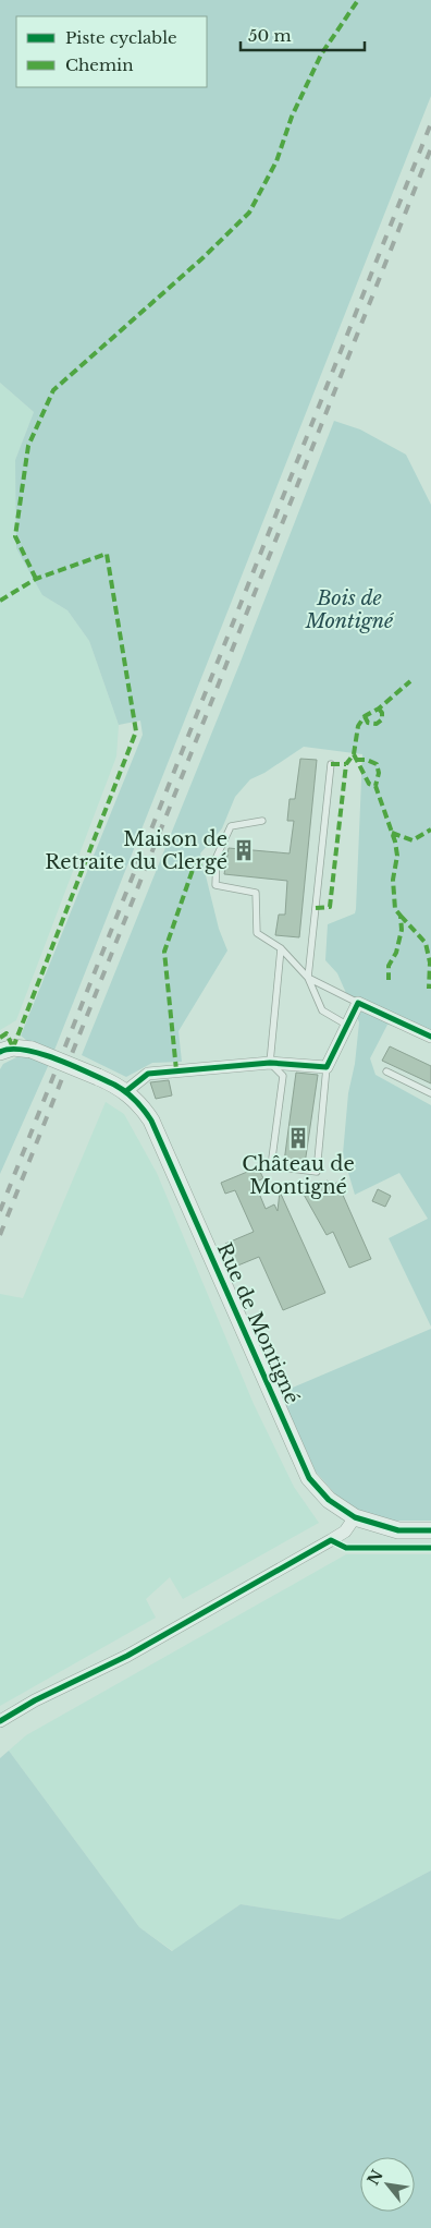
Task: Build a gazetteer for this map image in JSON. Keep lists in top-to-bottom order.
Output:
{
  "streets": {
    "street": ["Rue de Montigné"]
  },
  "parks": ["Bois de Montigné"],
  "places": {
    "building": ["Maison de Retraite du Clergé", "Château de Montigné"]
  },
  "legend": ["Piste cyclable", "Chemin"],
  "scale_bar": "50 m",
  "north": "top left"
}
